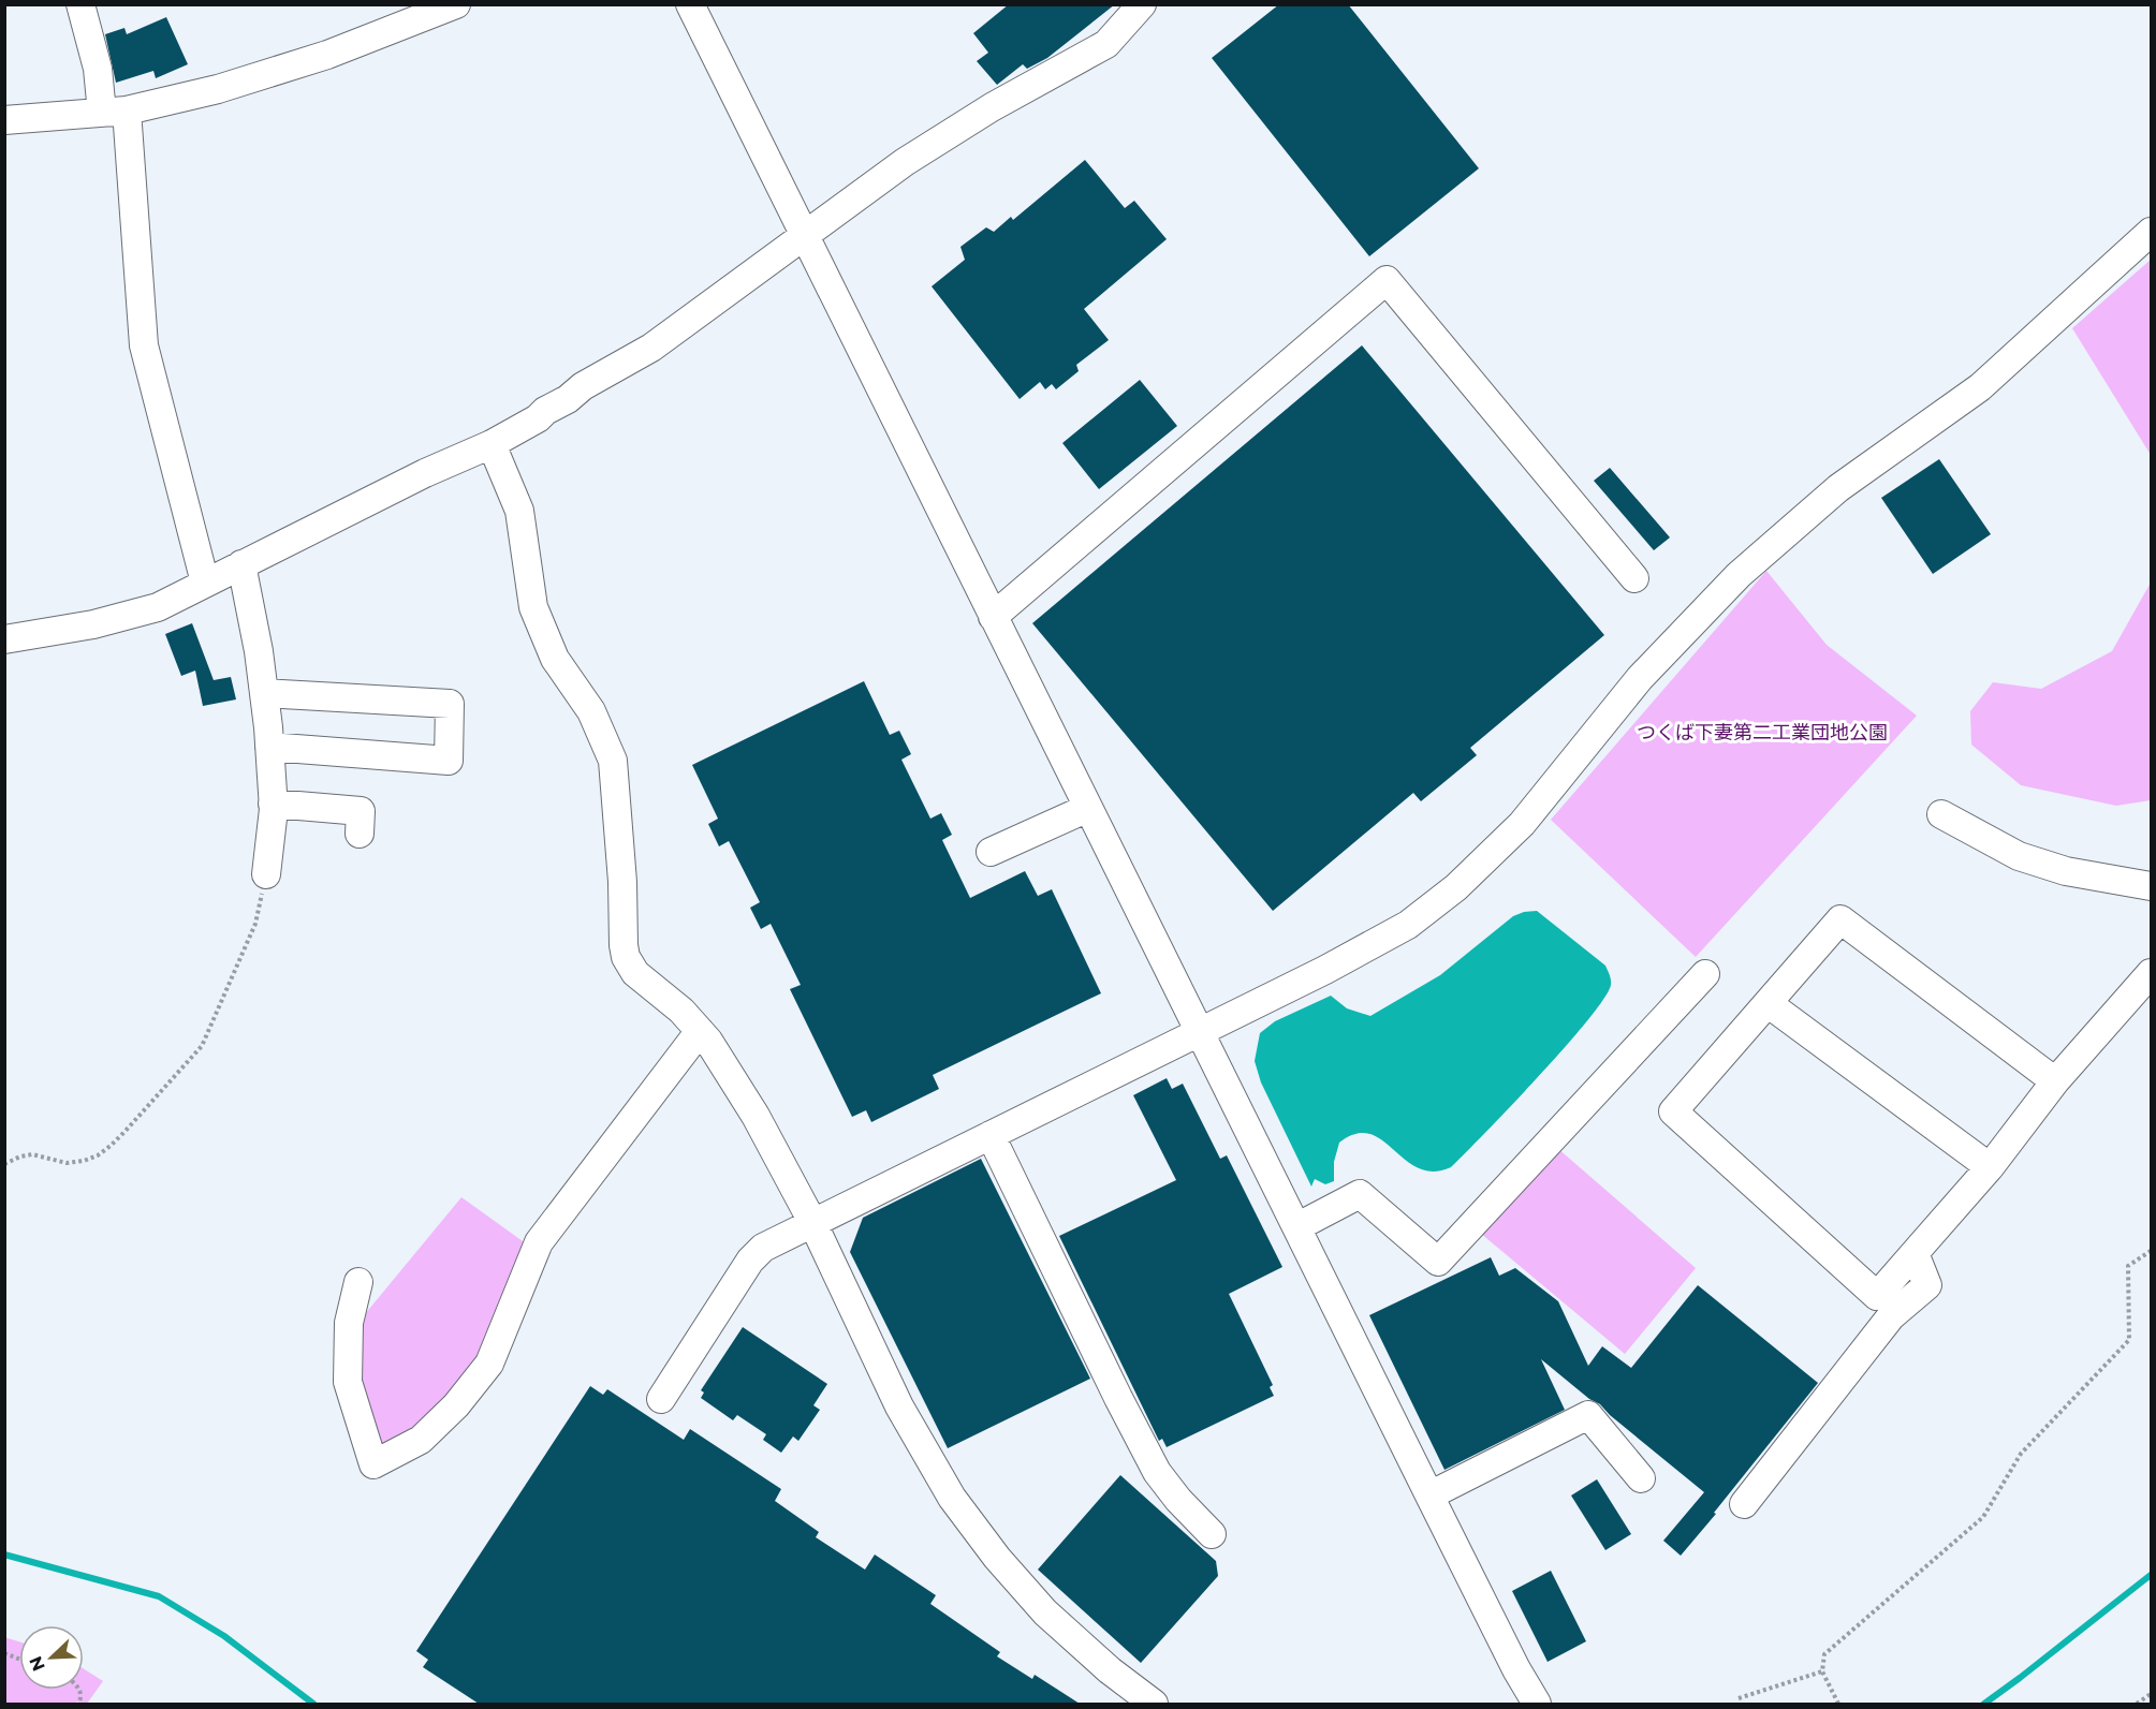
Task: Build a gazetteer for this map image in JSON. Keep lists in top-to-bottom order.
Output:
{
  "parks": ["つくば下妻第二工業団地公園"],
  "north": "bottom left"
}
